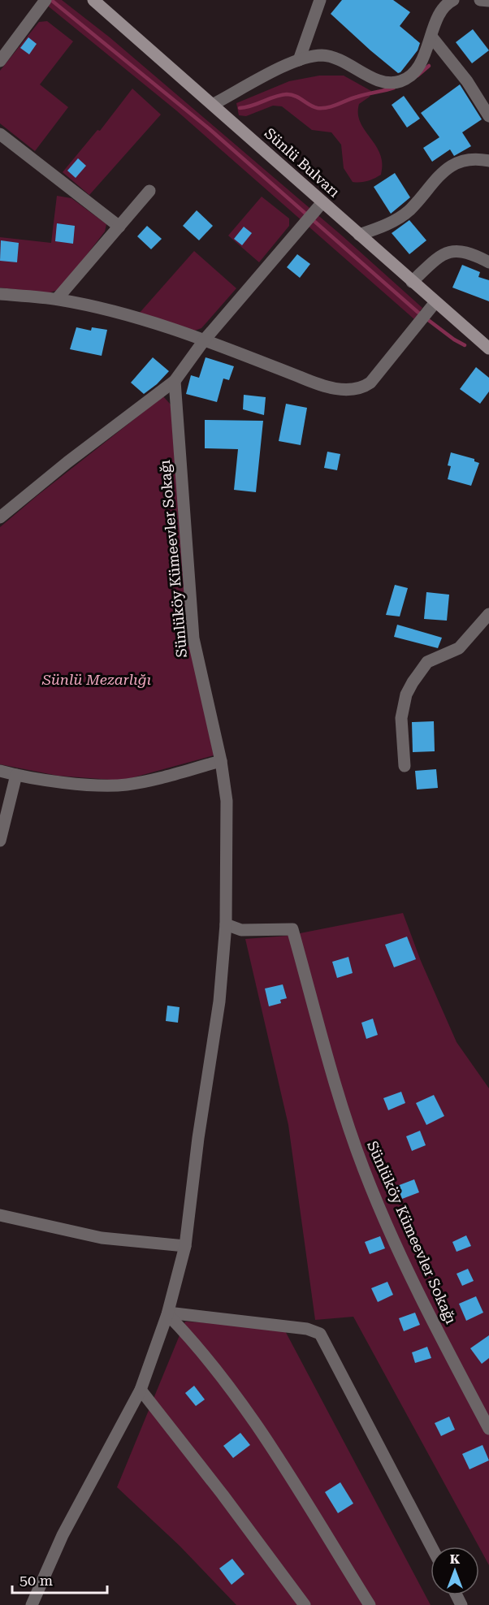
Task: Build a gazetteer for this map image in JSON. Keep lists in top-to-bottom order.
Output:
{
  "streets": {
    "main road": ["Sünlü Bulvarı"],
    "street": ["Sünlüköy Kümeevler Sokağı"]
  },
  "parks": ["Sünlü Mezarlığı"],
  "scale_bar": "50 m",
  "north": "top"
}
